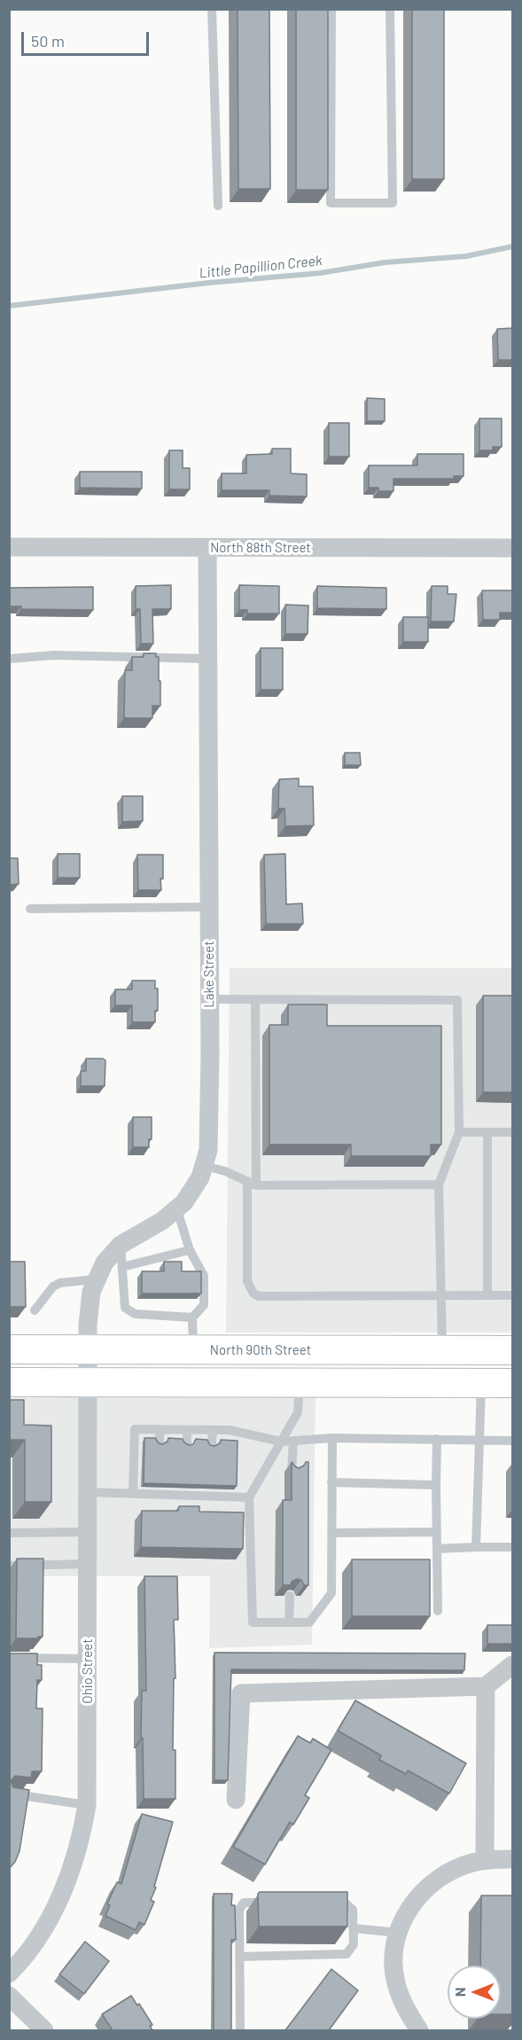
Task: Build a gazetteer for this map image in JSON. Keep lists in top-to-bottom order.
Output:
{
  "streets": {
    "main road": ["North 90th Street"],
    "street": ["North 88th Street", "Lake Street", "Ohio Street"]
  },
  "crossings": [
    ["North 88th Street", "Lake Street"],
    ["Lake Street", "North 90th Street"],
    ["Lake Street", "Ohio Street"],
    ["North 90th Street", "Ohio Street"]
  ],
  "water": ["Little Papillion Creek"],
  "scale_bar": "50 m",
  "north": "left"
}
